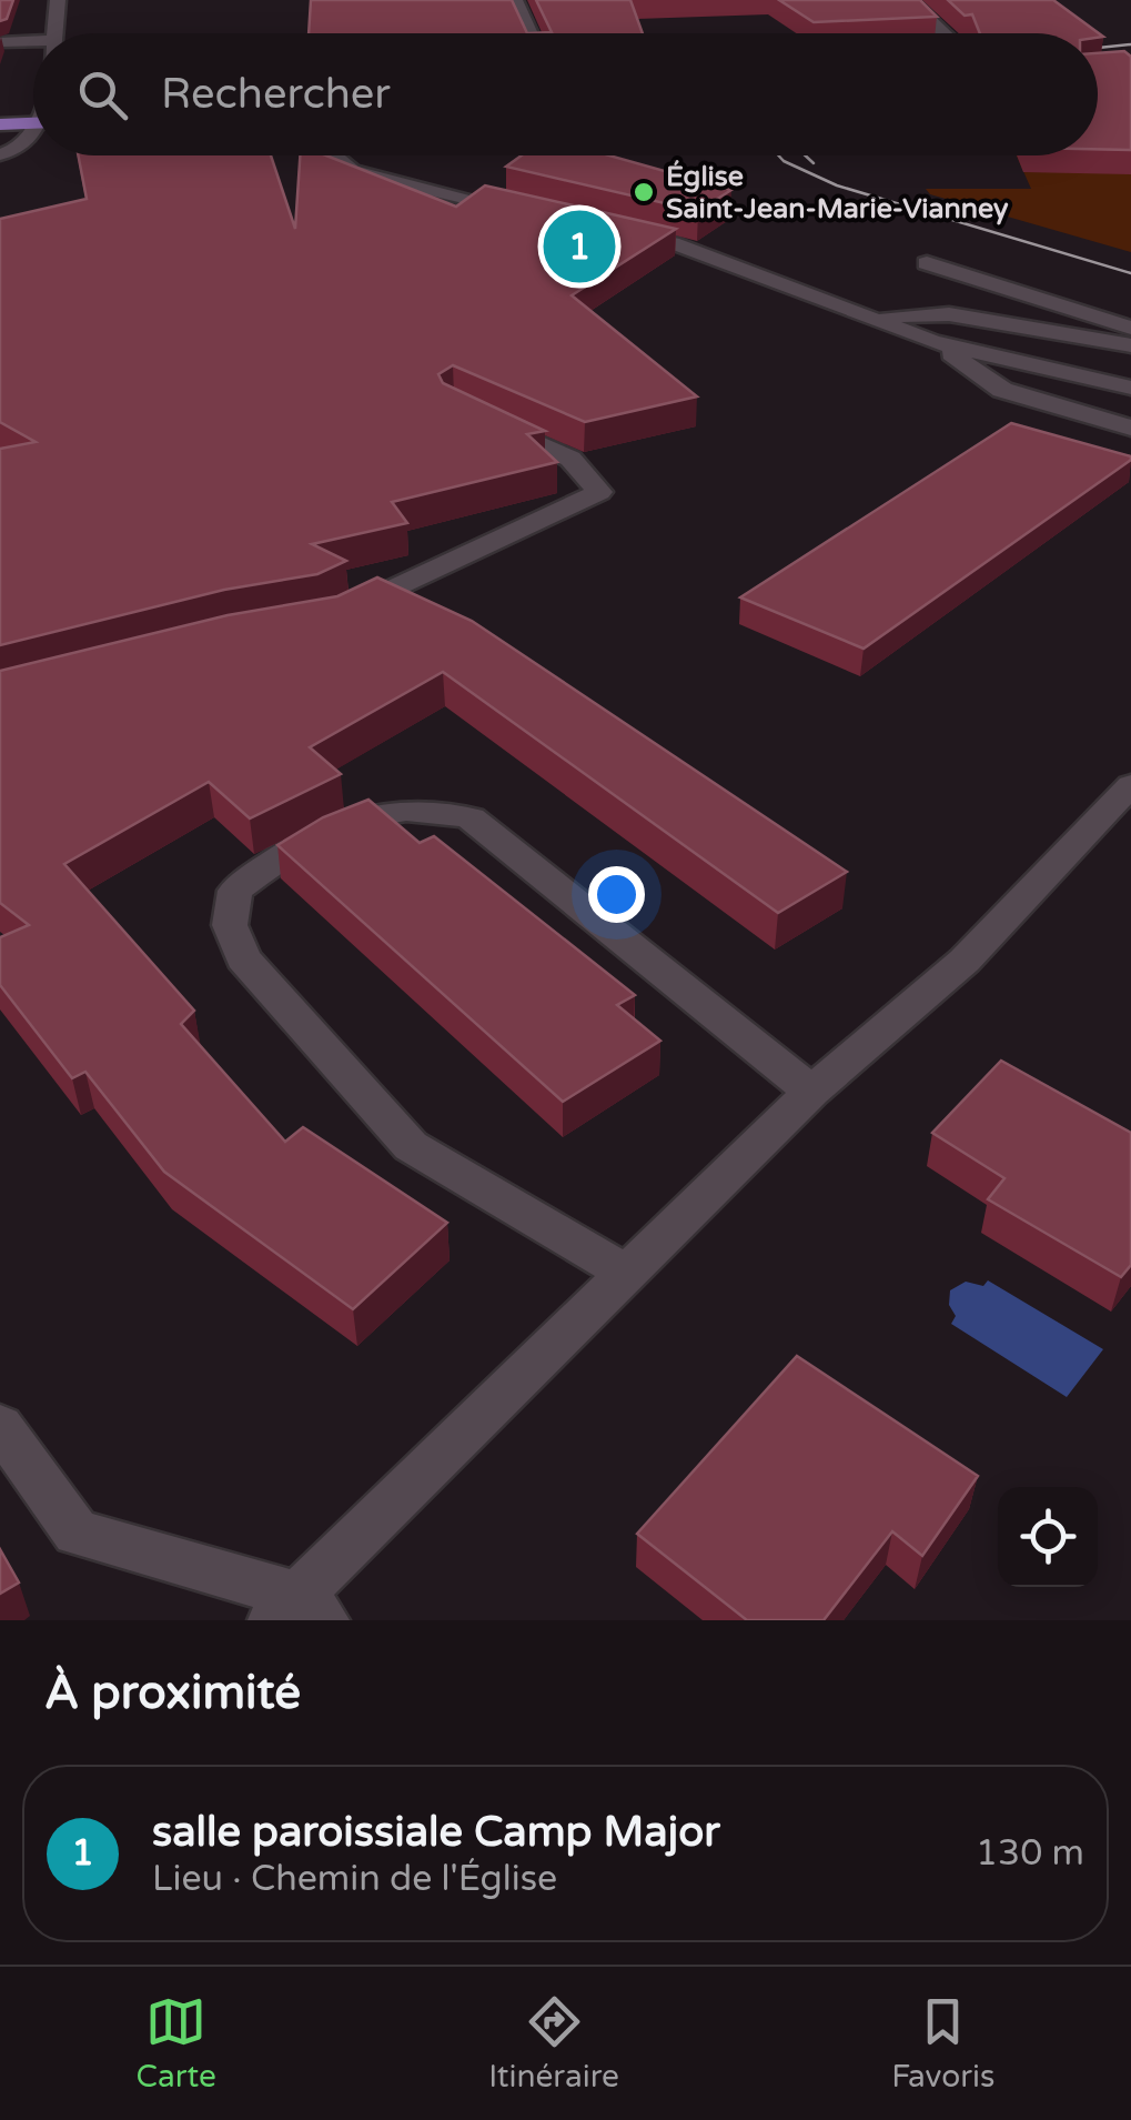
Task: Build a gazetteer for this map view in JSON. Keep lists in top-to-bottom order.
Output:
{
  "places": ["Église Saint-Jean-Marie-Vianney"],
  "page": {
    "search": "Rechercher",
    "pins": "1",
    "heading": "À proximité",
    "list": [
      {
        "mark": "1",
        "name": "salle paroissiale Camp Major",
        "note": "Lieu · Chemin de l'Église",
        "value": "130 m"
      }
    ],
    "nav": ["Carte", "Itinéraire", "Favoris"]
  }
}
